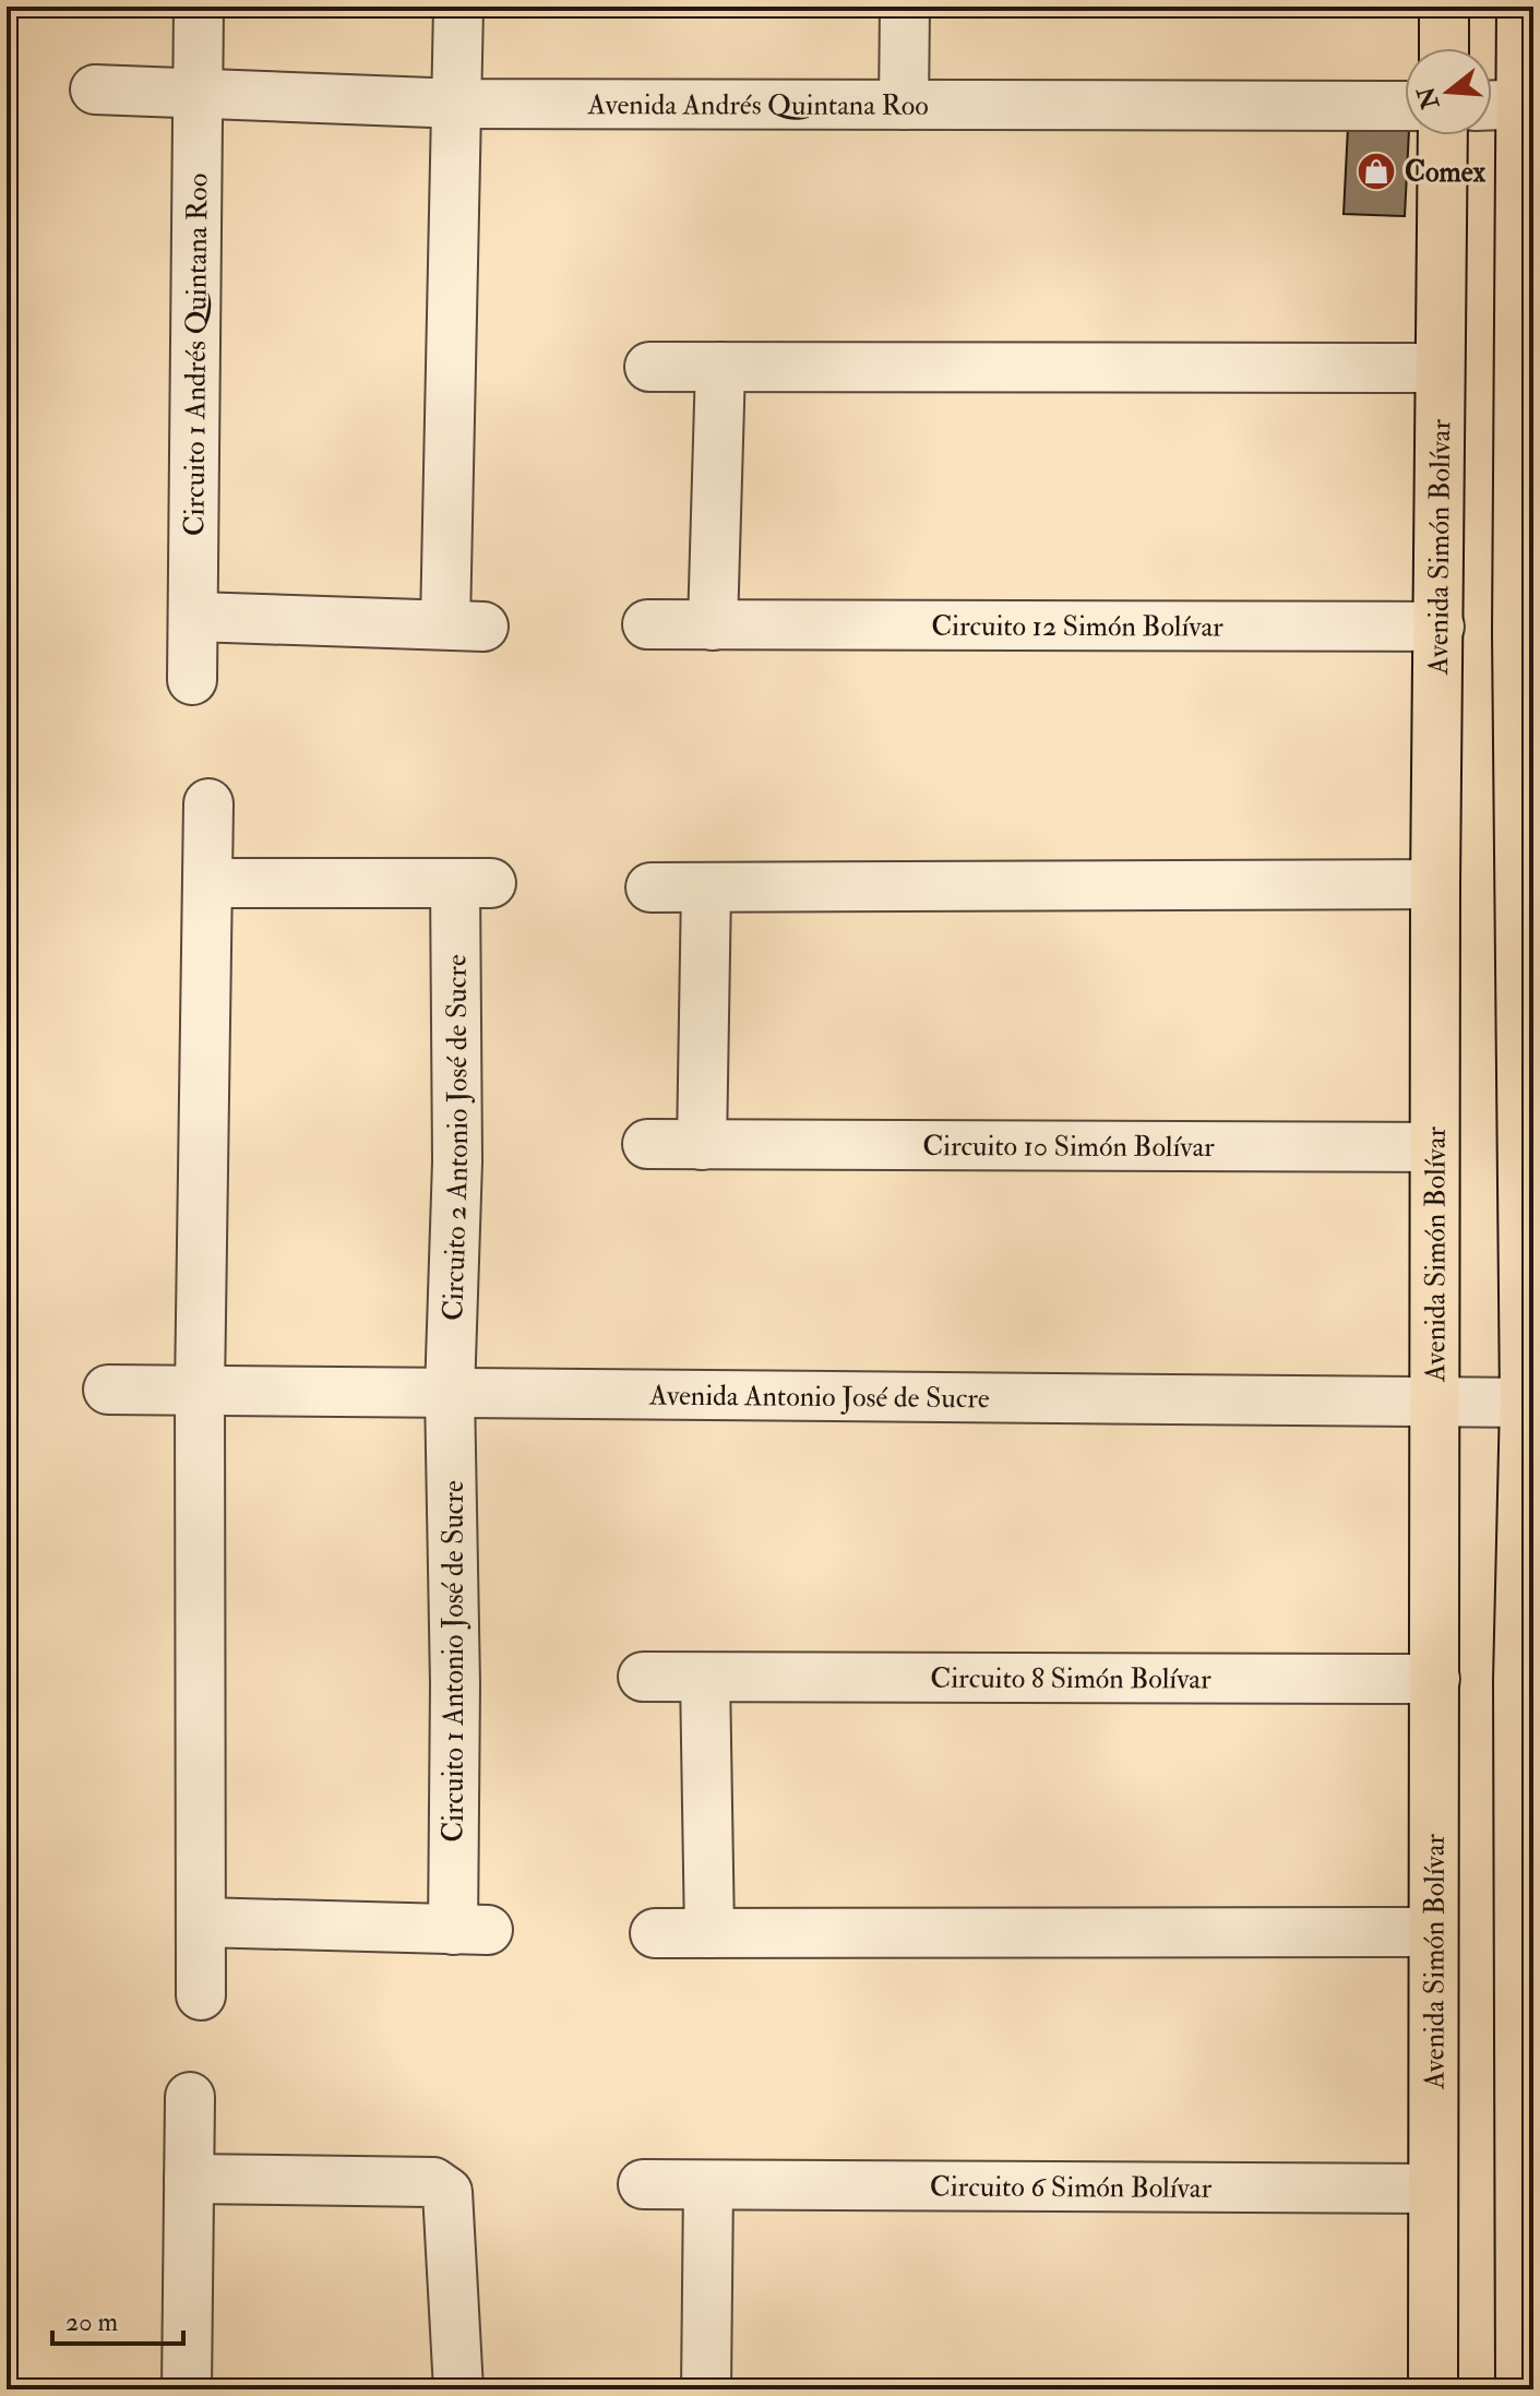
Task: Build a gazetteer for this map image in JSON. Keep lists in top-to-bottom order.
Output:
{
  "streets": {
    "main road": ["Avenida Simón Bolívar"],
    "street": [
      "Avenida Andrés Quintana Roo",
      "Circuito 1 Andrés Quintana Roo",
      "Circuito 12 Simón Bolívar",
      "Circuito 2 Antonio José de Sucre",
      "Circuito 10 Simón Bolívar",
      "Avenida Antonio José de Sucre",
      "Circuito 1 Antonio José de Sucre",
      "Circuito 8 Simón Bolívar",
      "Circuito 6 Simón Bolívar"
    ]
  },
  "crossings": [
    ["Avenida Andrés Quintana Roo", "Circuito 1 Andrés Quintana Roo"],
    ["Avenida Simón Bolívar", "Circuito 12 Simón Bolívar"],
    ["Avenida Simón Bolívar", "Circuito 10 Simón Bolívar"],
    ["Avenida Simón Bolívar", "Avenida Antonio José de Sucre"],
    ["Avenida Simón Bolívar", "Circuito 8 Simón Bolívar"],
    ["Avenida Simón Bolívar", "Circuito 6 Simón Bolívar"],
    ["Circuito 2 Antonio José de Sucre", "Avenida Antonio José de Sucre"],
    ["Circuito 2 Antonio José de Sucre", "Circuito 1 Antonio José de Sucre"],
    ["Avenida Antonio José de Sucre", "Circuito 1 Antonio José de Sucre"]
  ],
  "places": {
    "shop": ["Comex"]
  },
  "scale_bar": "20 m",
  "north": "left"
}
